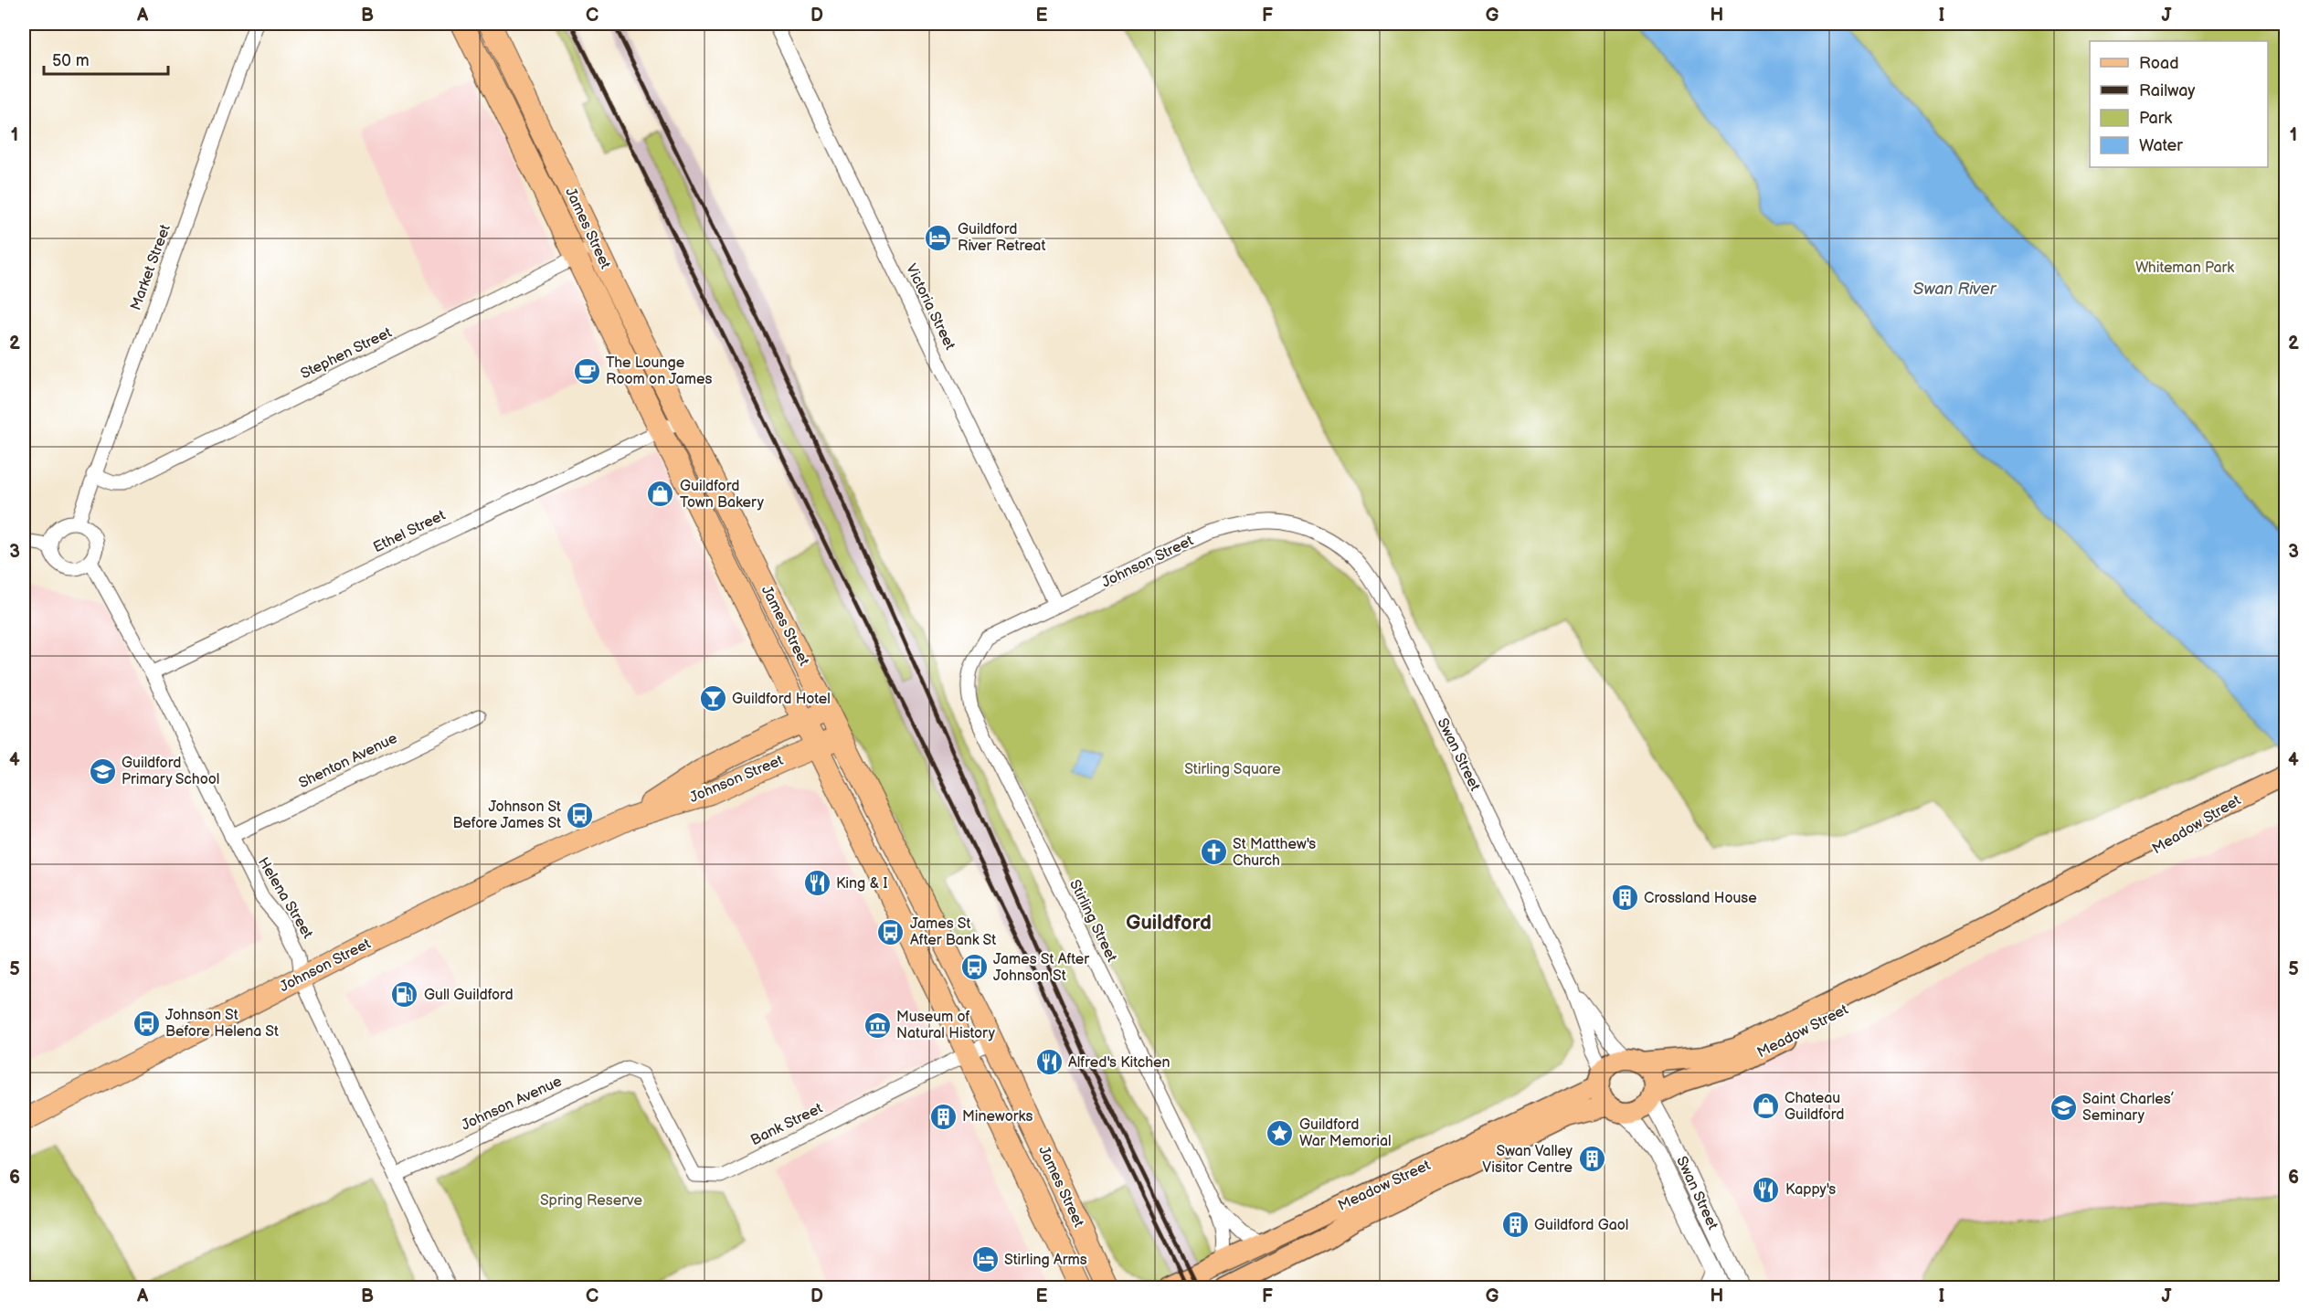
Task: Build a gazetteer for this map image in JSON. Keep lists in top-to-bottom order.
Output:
{
  "streets": {
    "highway": ["James Street", "Johnson Street"],
    "main road": ["Meadow Street"],
    "street": [
      "Market Street",
      "Victoria Street",
      "Stephen Street",
      "Ethel Street",
      "Swan Street",
      "Shenton Avenue",
      "Helena Street",
      "Stirling Street",
      "Johnson Avenue",
      "Bank Street"
    ]
  },
  "crossings": [
    ["James Street", "Stephen Street"],
    ["James Street", "Ethel Street"],
    ["James Street", "Johnson Street"],
    ["James Street", "Bank Street"],
    ["Market Street", "Stephen Street"],
    ["Market Street", "Helena Street"],
    ["Victoria Street", "Johnson Street"],
    ["Ethel Street", "Helena Street"],
    ["Johnson Street", "Swan Street"],
    ["Johnson Street", "Helena Street"],
    ["Johnson Street", "Stirling Street"],
    ["Swan Street", "Meadow Street"],
    ["Shenton Avenue", "Helena Street"],
    ["Meadow Street", "Stirling Street"],
    ["Helena Street", "Johnson Avenue"],
    ["Johnson Avenue", "Bank Street"]
  ],
  "districts": ["Guildford"],
  "water": ["Swan River"],
  "parks": ["Whiteman Park", "Stirling Square", "Spring Reserve"],
  "places": {
    "hotel": ["Guildford River Retreat", "Stirling Arms"],
    "cafe": ["The Lounge Room on James"],
    "shop": ["Guildford Town Bakery", "Chateau Guildford"],
    "bar": ["Guildford Hotel"],
    "school or university": ["Guildford Primary School", "Saint Charles’ Seminary"],
    "bus stop": [
      "Johnson St Before James St",
      "James St After Bank St",
      "James St After Johnson St",
      "Johnson St Before Helena St"
    ],
    "church": ["St Matthew's Church"],
    "restaurant": ["King & I", "Alfred's Kitchen", "Kappy's"],
    "building": [
      "Crossland House",
      "Mineworks",
      "Swan Valley Visitor Centre",
      "Guildford Gaol"
    ],
    "fuel station": ["Gull Guildford"],
    "museum": ["Museum of Natural History"],
    "place": ["Guildford War Memorial"]
  },
  "legend": [
    "Road",
    "Railway",
    "Park",
    "Water"
  ],
  "scale_bar": "50 m",
  "grid": {
    "columns": [
      "A",
      "B",
      "C",
      "D",
      "E",
      "F",
      "G",
      "H",
      "I",
      "J"
    ],
    "rows": [
      "1",
      "2",
      "3",
      "4",
      "5",
      "6"
    ]
  }
}
